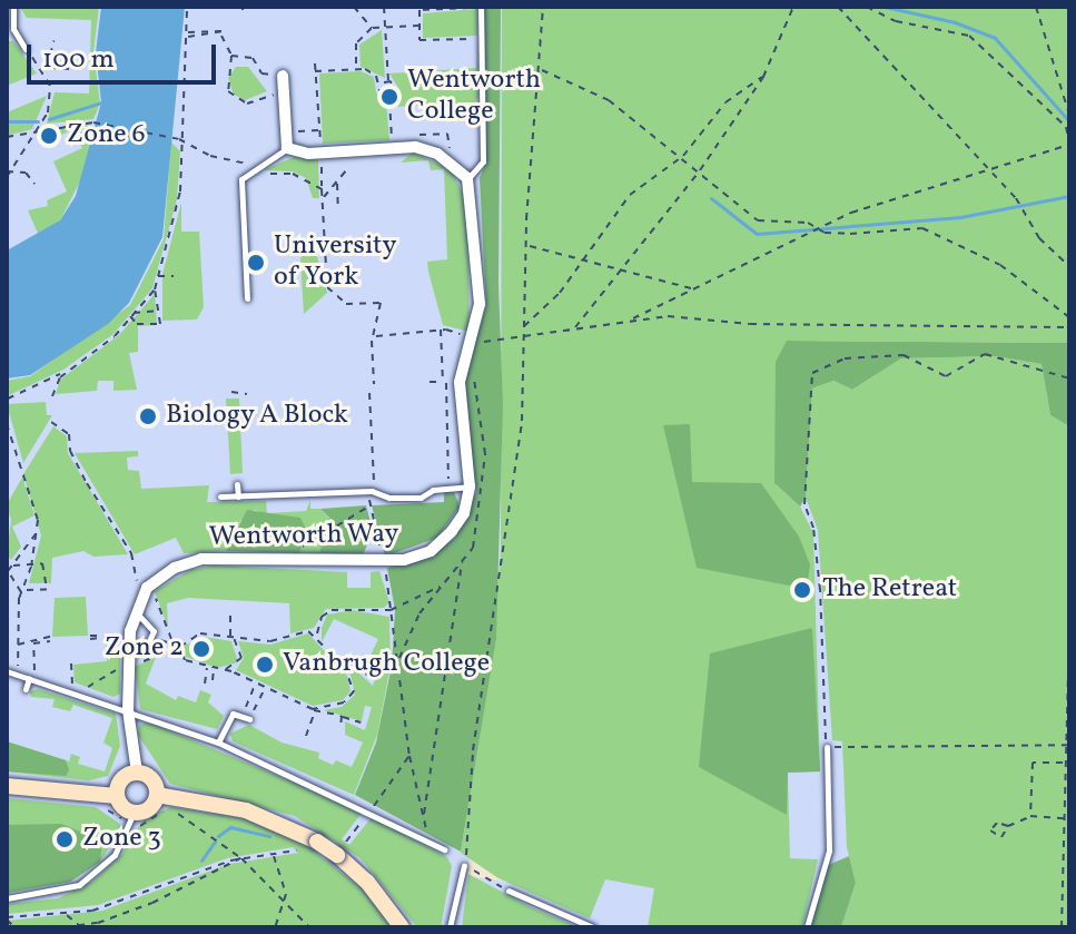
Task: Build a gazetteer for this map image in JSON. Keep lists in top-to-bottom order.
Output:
{
  "streets": {
    "street": ["Wentworth Way"]
  },
  "places": [
    "Wentworth College",
    "Zone 6",
    "University of York",
    "Biology A Block",
    "The Retreat",
    "Zone 2",
    "Vanbrugh College",
    "Zone 3"
  ],
  "scale_bar": "100 m"
}
